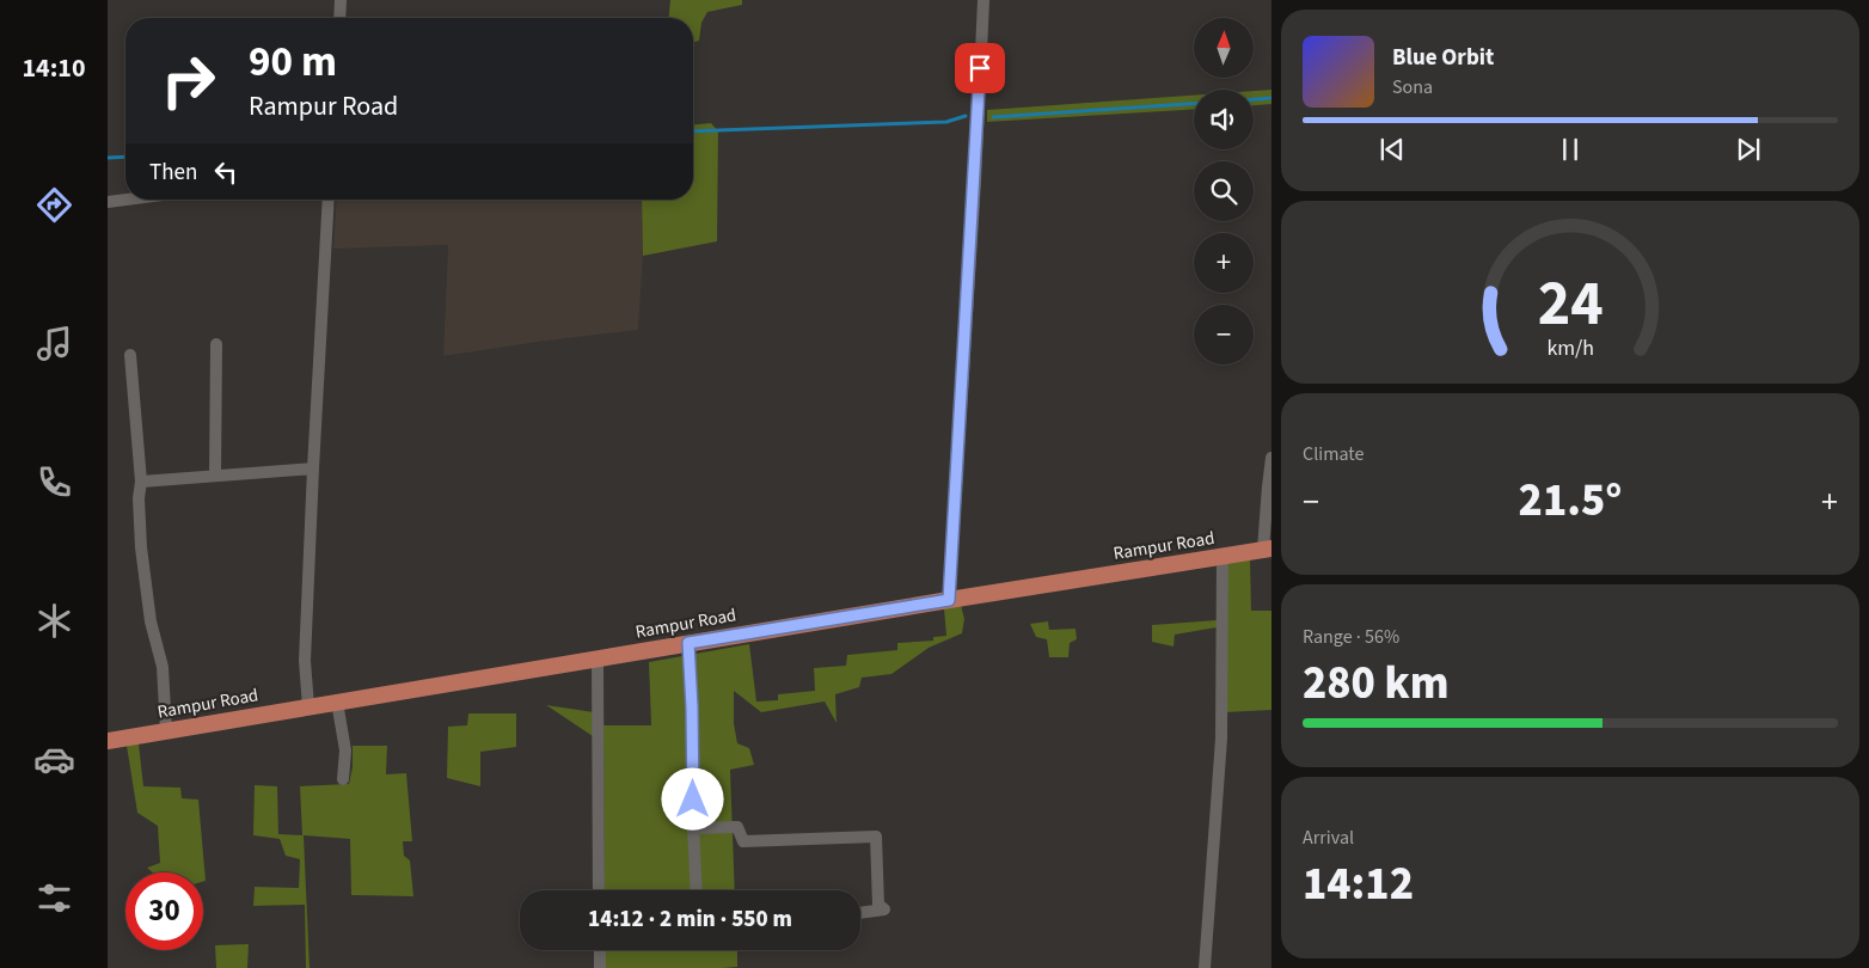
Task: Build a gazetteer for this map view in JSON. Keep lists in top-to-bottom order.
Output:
{
  "streets": {
    "main road": ["Rampur Road"]
  },
  "north": "top",
  "page": {
    "tabs": "14:10",
    "map_buttons": ["+", "−"],
    "turn": ["90 m", "Rampur Road"],
    "song": ["Blue Orbit", "Sona"],
    "then": "Then",
    "tile": [
      "Climate",
      ["Range · 56%", "280 km"],
      ["Arrival", "14:12"]
    ],
    "heat": ["−", "21.5°", "+"],
    "limit": "30",
    "trip": "14:12 · 2 min · 550 m",
    "gauge": ["24", "km/h"]
  }
}
